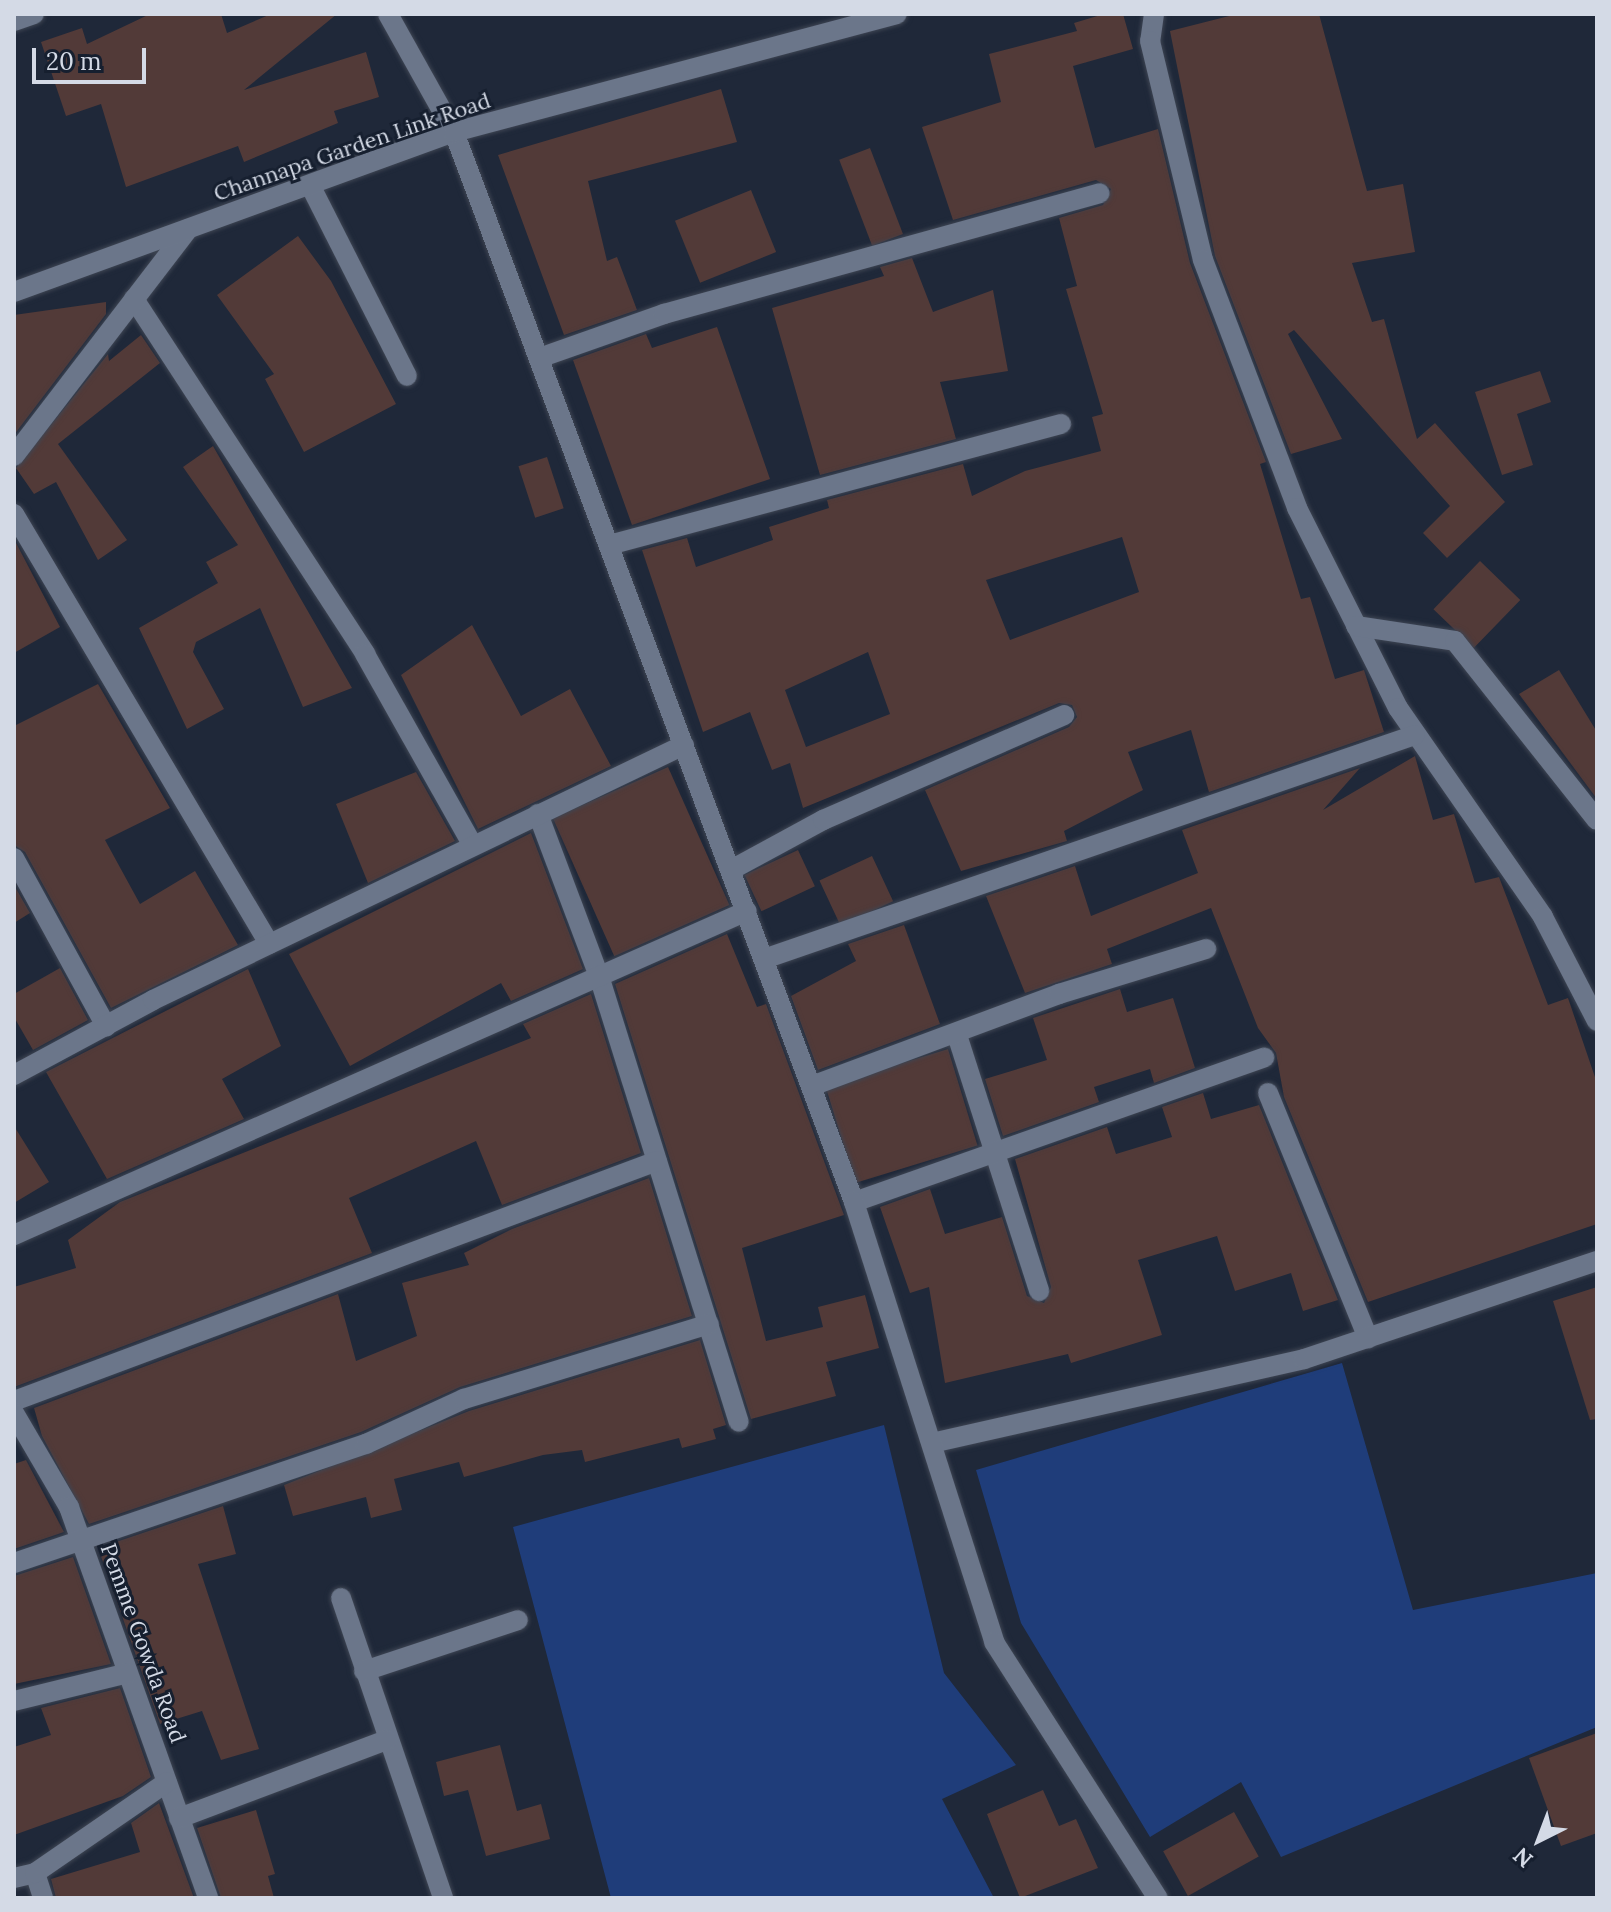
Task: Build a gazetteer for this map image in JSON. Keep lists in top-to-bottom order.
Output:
{
  "streets": {
    "street": ["Channapa Garden Link Road", "Pemme Gowda Road"]
  },
  "scale_bar": "20 m",
  "north": "bottom left"
}
